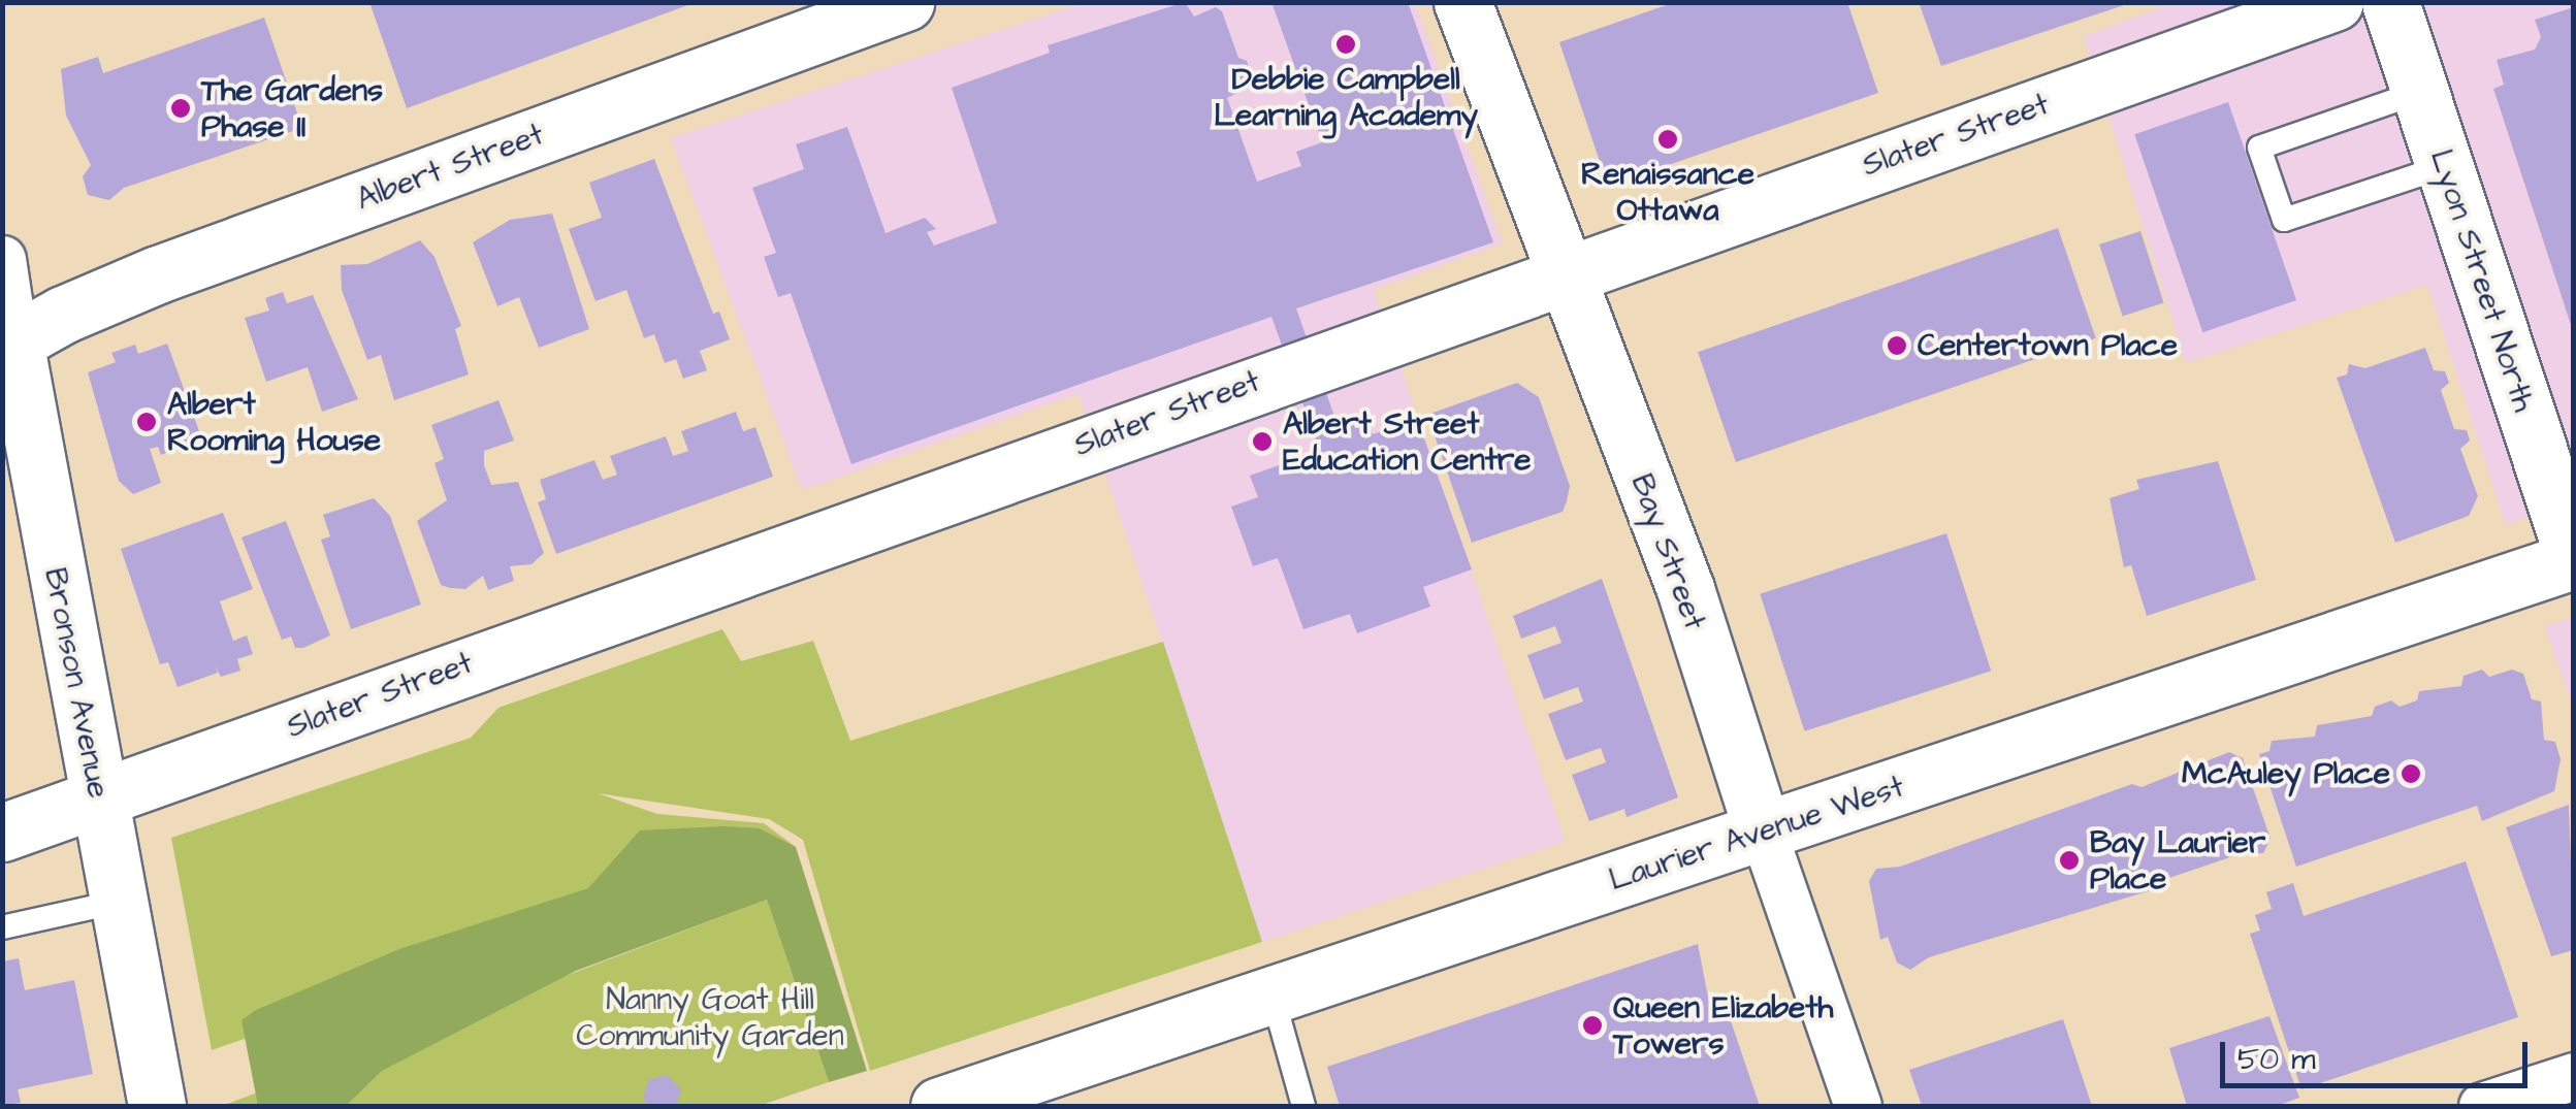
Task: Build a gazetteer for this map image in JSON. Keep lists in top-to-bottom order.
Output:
{
  "streets": {
    "main road": [
      "Slater Street",
      "Albert Street",
      "Lyon Street North",
      "Bay Street",
      "Bronson Avenue",
      "Laurier Avenue West"
    ]
  },
  "crossings": [
    ["Slater Street", "Bay Street"],
    ["Slater Street", "Bronson Avenue"],
    ["Albert Street", "Bronson Avenue"],
    ["Lyon Street North", "Laurier Avenue West"],
    ["Bay Street", "Laurier Avenue West"]
  ],
  "parks": ["Nanny Goat Hill Community Garden"],
  "places": [
    "Debbie Campbell Learning Academy",
    "The Gardens Phase II",
    "Renaissance Ottawa",
    "Centertown Place",
    "Albert Rooming House",
    "Albert Street Education Centre",
    "McAuley Place",
    "Bay Laurier Place",
    "Queen Elizabeth Towers"
  ],
  "scale_bar": "50 m"
}
